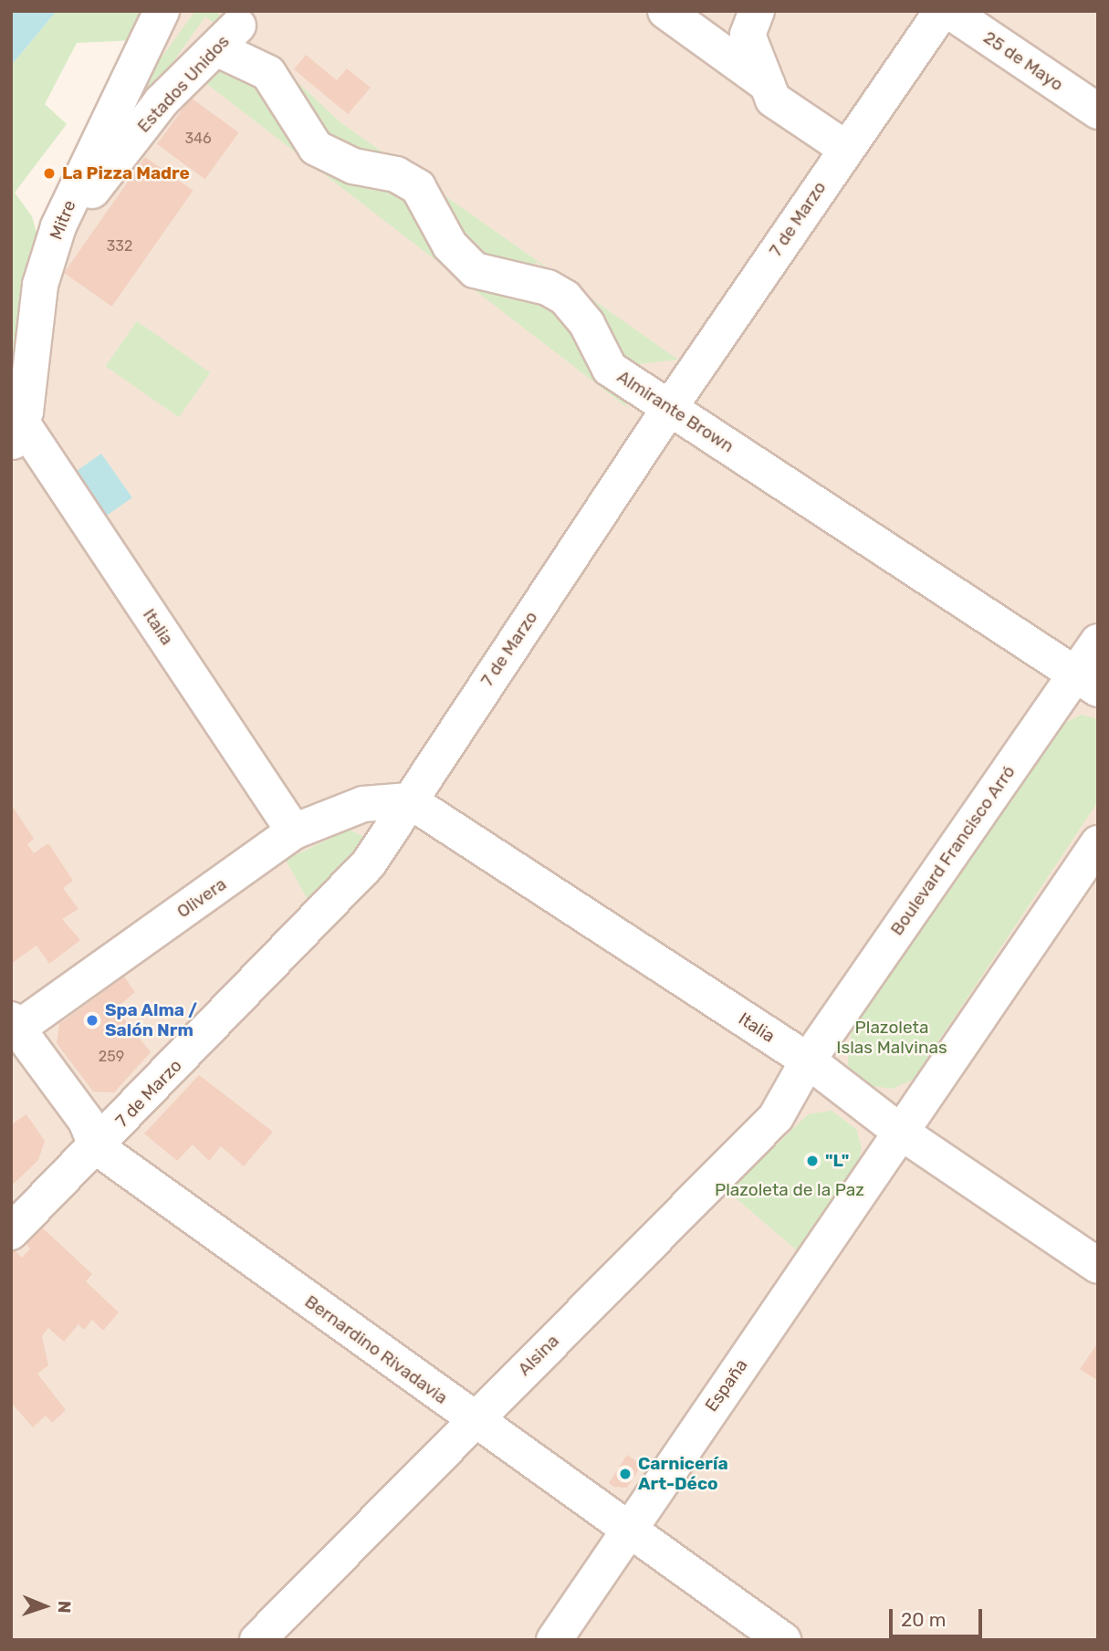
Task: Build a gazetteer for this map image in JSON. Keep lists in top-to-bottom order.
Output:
{
  "streets": {
    "street": [
      "25 de Mayo",
      "Estados Unidos",
      "7 de Marzo",
      "Mitre",
      "Almirante Brown",
      "Italia",
      "Boulevard Francisco Arró",
      "Olivera",
      "Bernardino Rivadavia",
      "Alsina",
      "España"
    ]
  },
  "crossings": [
    ["Estados Unidos", "Mitre"],
    ["Estados Unidos", "Almirante Brown"],
    ["7 de Marzo", "Almirante Brown"],
    ["7 de Marzo", "Italia"],
    ["7 de Marzo", "Olivera"],
    ["7 de Marzo", "Bernardino Rivadavia"],
    ["Mitre", "Italia"],
    ["Almirante Brown", "Boulevard Francisco Arró"],
    ["Italia", "Boulevard Francisco Arró"],
    ["Italia", "Olivera"],
    ["Italia", "Alsina"],
    ["Italia", "España"],
    ["Boulevard Francisco Arró", "Alsina"],
    ["Bernardino Rivadavia", "Alsina"],
    ["Bernardino Rivadavia", "España"]
  ],
  "parks": ["Plazoleta Islas Malvinas", "Plazoleta de la Paz"],
  "places": [
    "La Pizza Madre",
    "Spa Alma / Salón Nrm",
    "\"L\"",
    "Carnicería Art-Déco"
  ],
  "house_numbers": ["346", "332", "259"],
  "scale_bar": "20 m",
  "north": "right"
}
